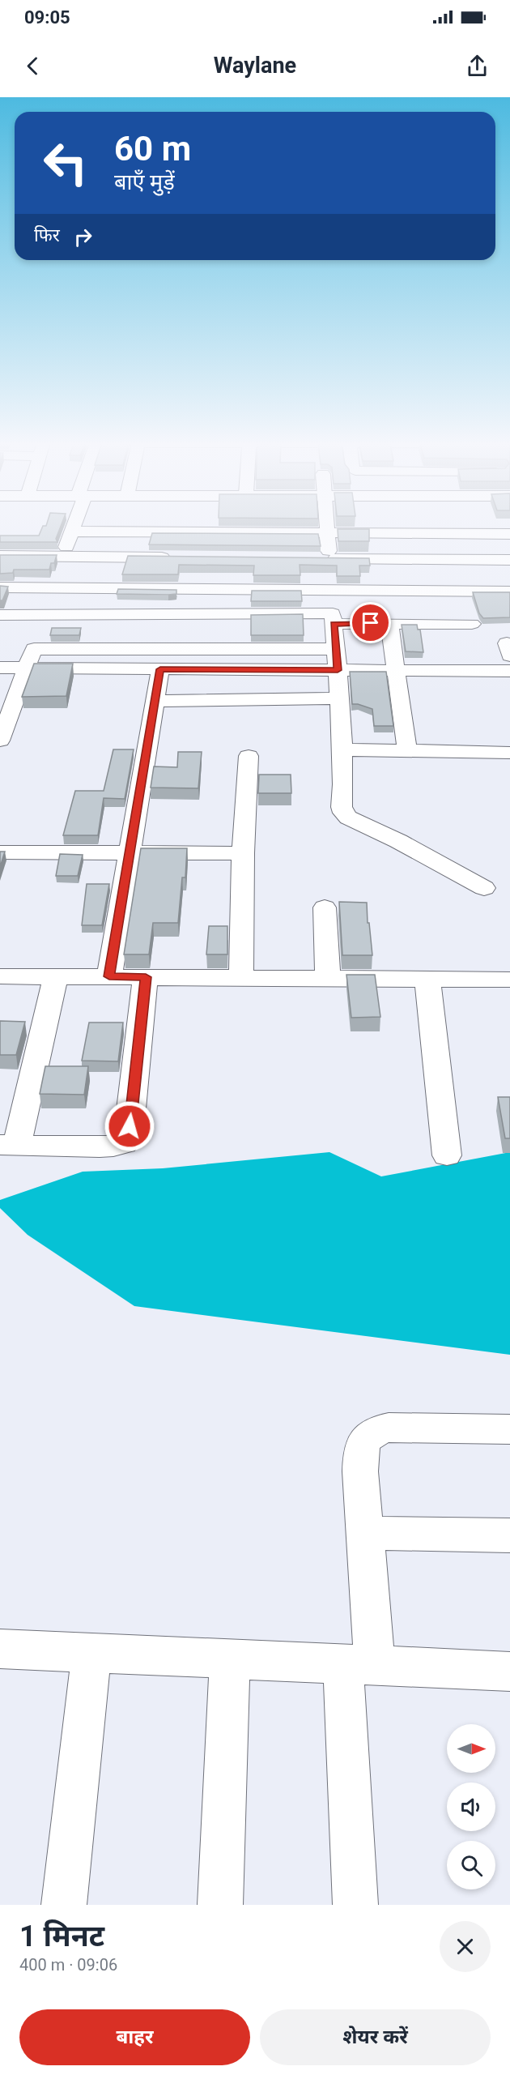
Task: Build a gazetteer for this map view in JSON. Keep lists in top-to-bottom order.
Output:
{
  "north": "right",
  "page": {
    "status": "09:05",
    "header": "Waylane",
    "turn": ["60 m", "बाएँ मुड़ें"],
    "then": "फिर",
    "heading": ["1 मिनट", "400 m · 09:06"],
    "buttons": ["बाहर", "शेयर करें"]
  }
}
